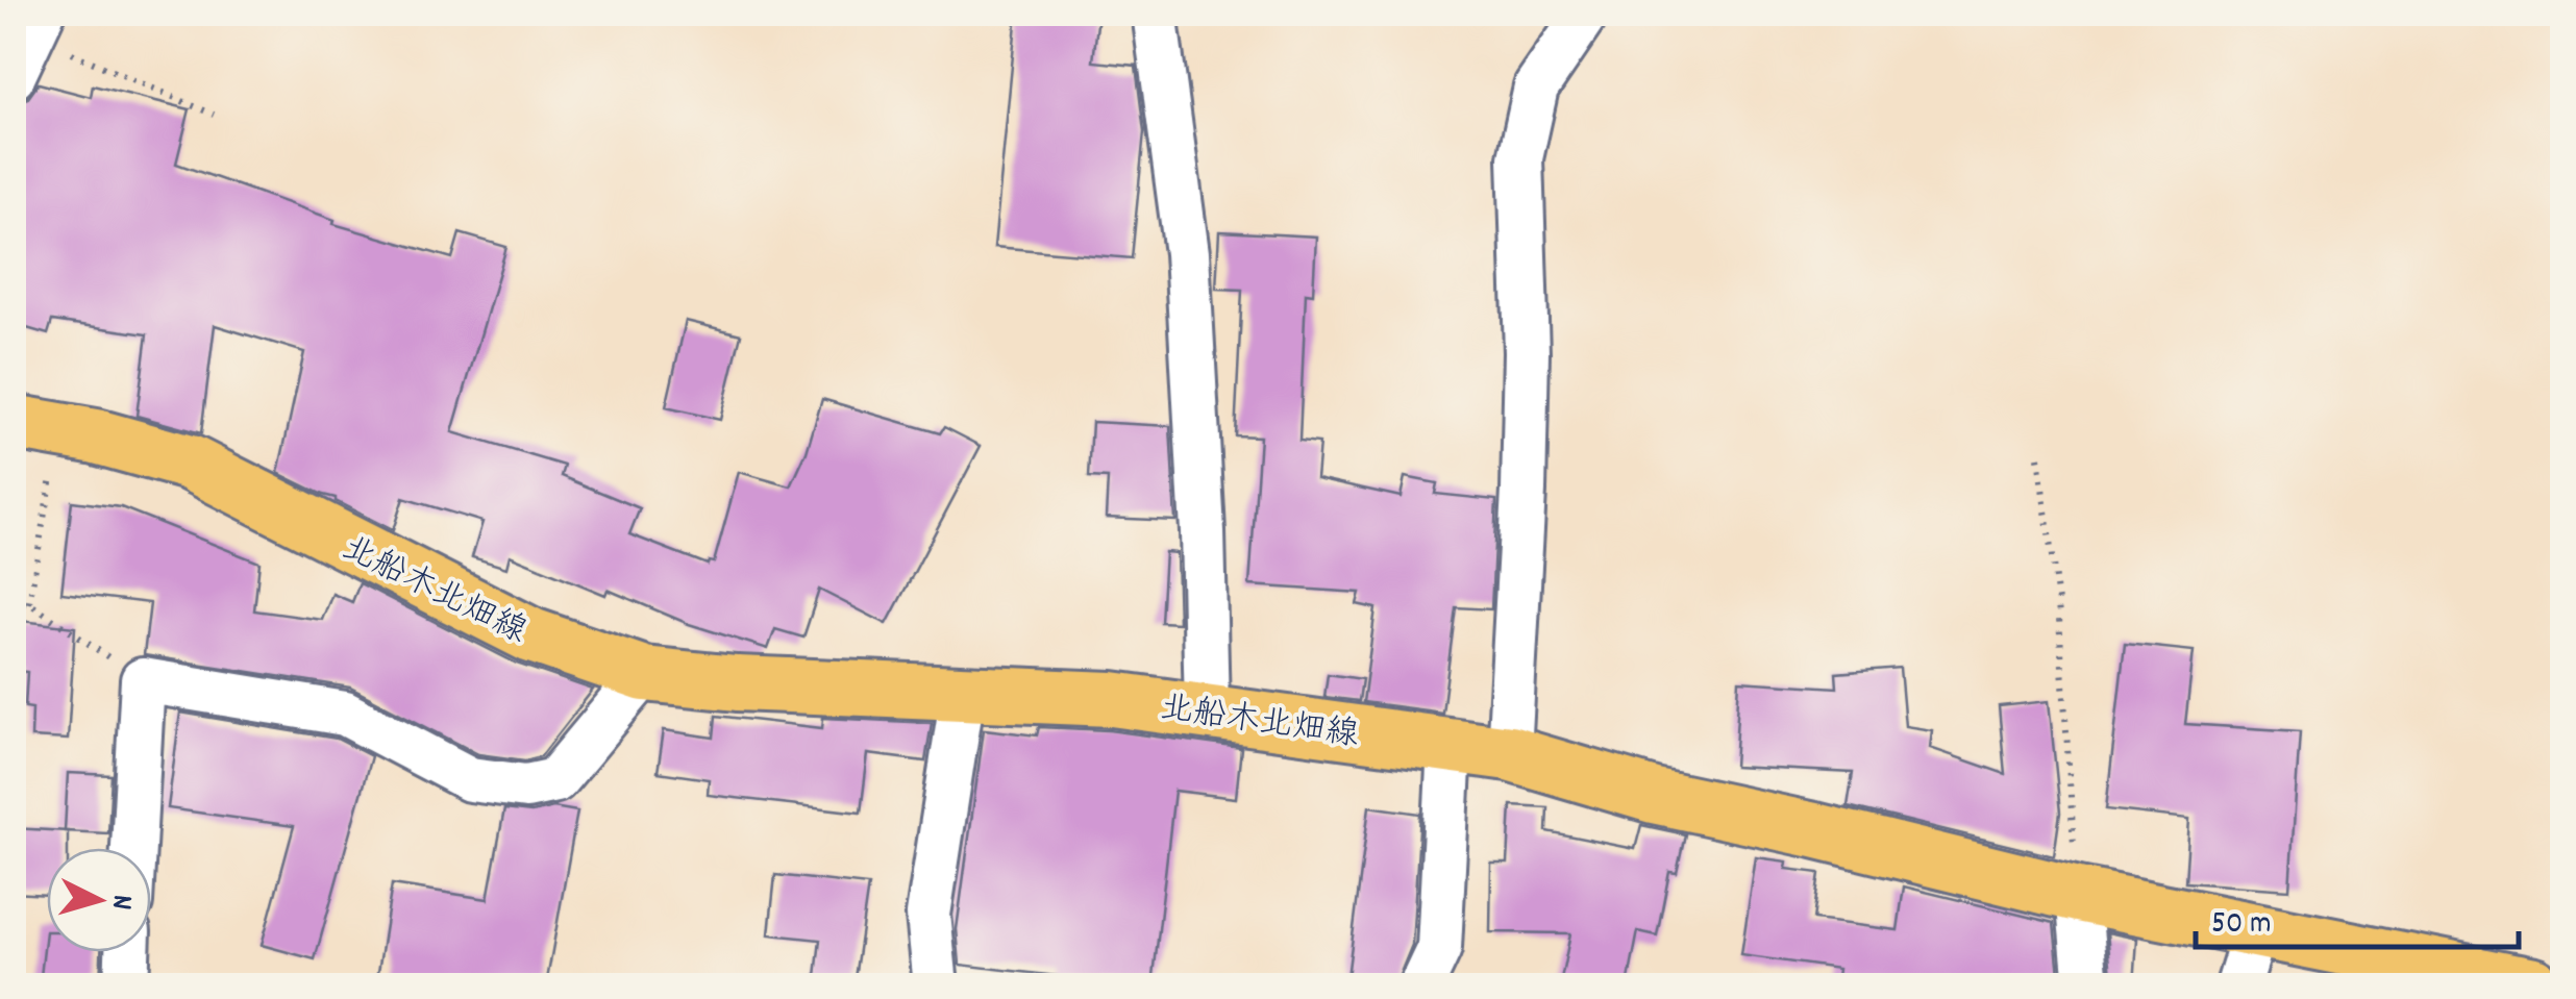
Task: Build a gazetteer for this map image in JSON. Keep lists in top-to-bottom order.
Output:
{
  "streets": {
    "main road": ["北船木北畑線"]
  },
  "scale_bar": "50 m",
  "north": "right"
}
